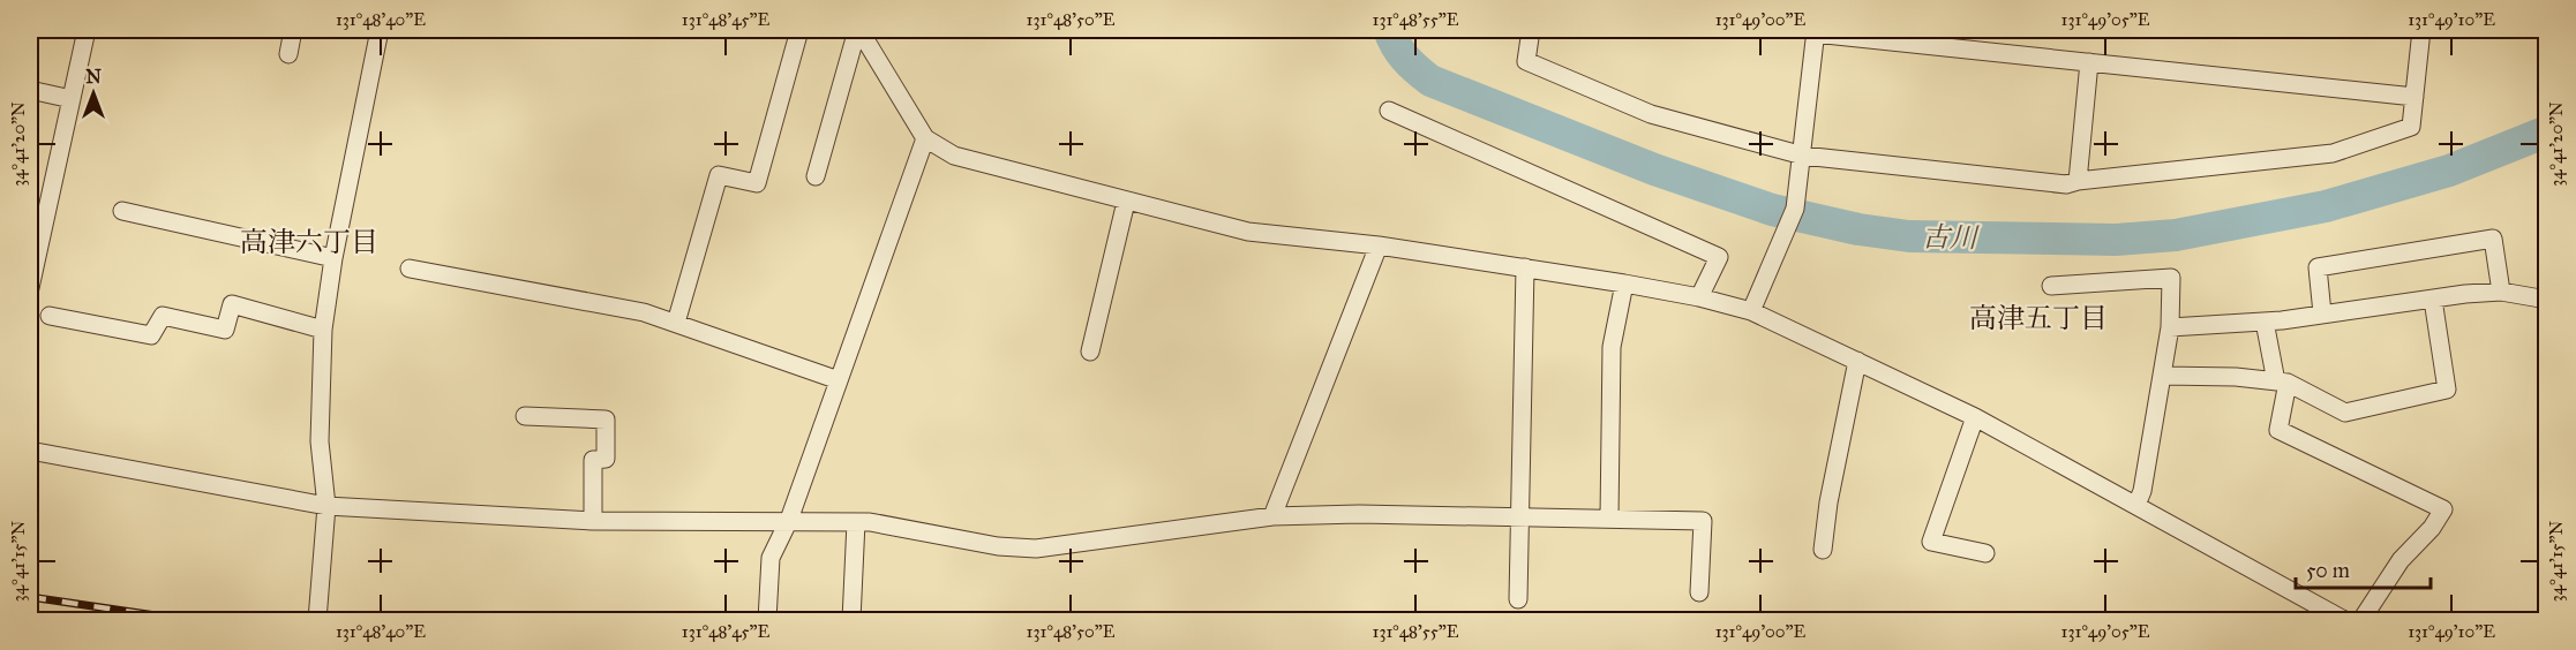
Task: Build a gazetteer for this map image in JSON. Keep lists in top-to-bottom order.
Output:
{
  "districts": ["高津六丁目", "高津五丁目"],
  "water": ["古川"],
  "scale_bar": "50 m",
  "north": "top",
  "coordinates": [
    "131°48'40\"E",
    "131°48'45\"E",
    "131°48'50\"E",
    "131°48'55\"E",
    "131°49'00\"E",
    "131°49'05\"E",
    "131°49'10\"E",
    "34°41'20\"N",
    "34°41'15\"N"
  ]
}
